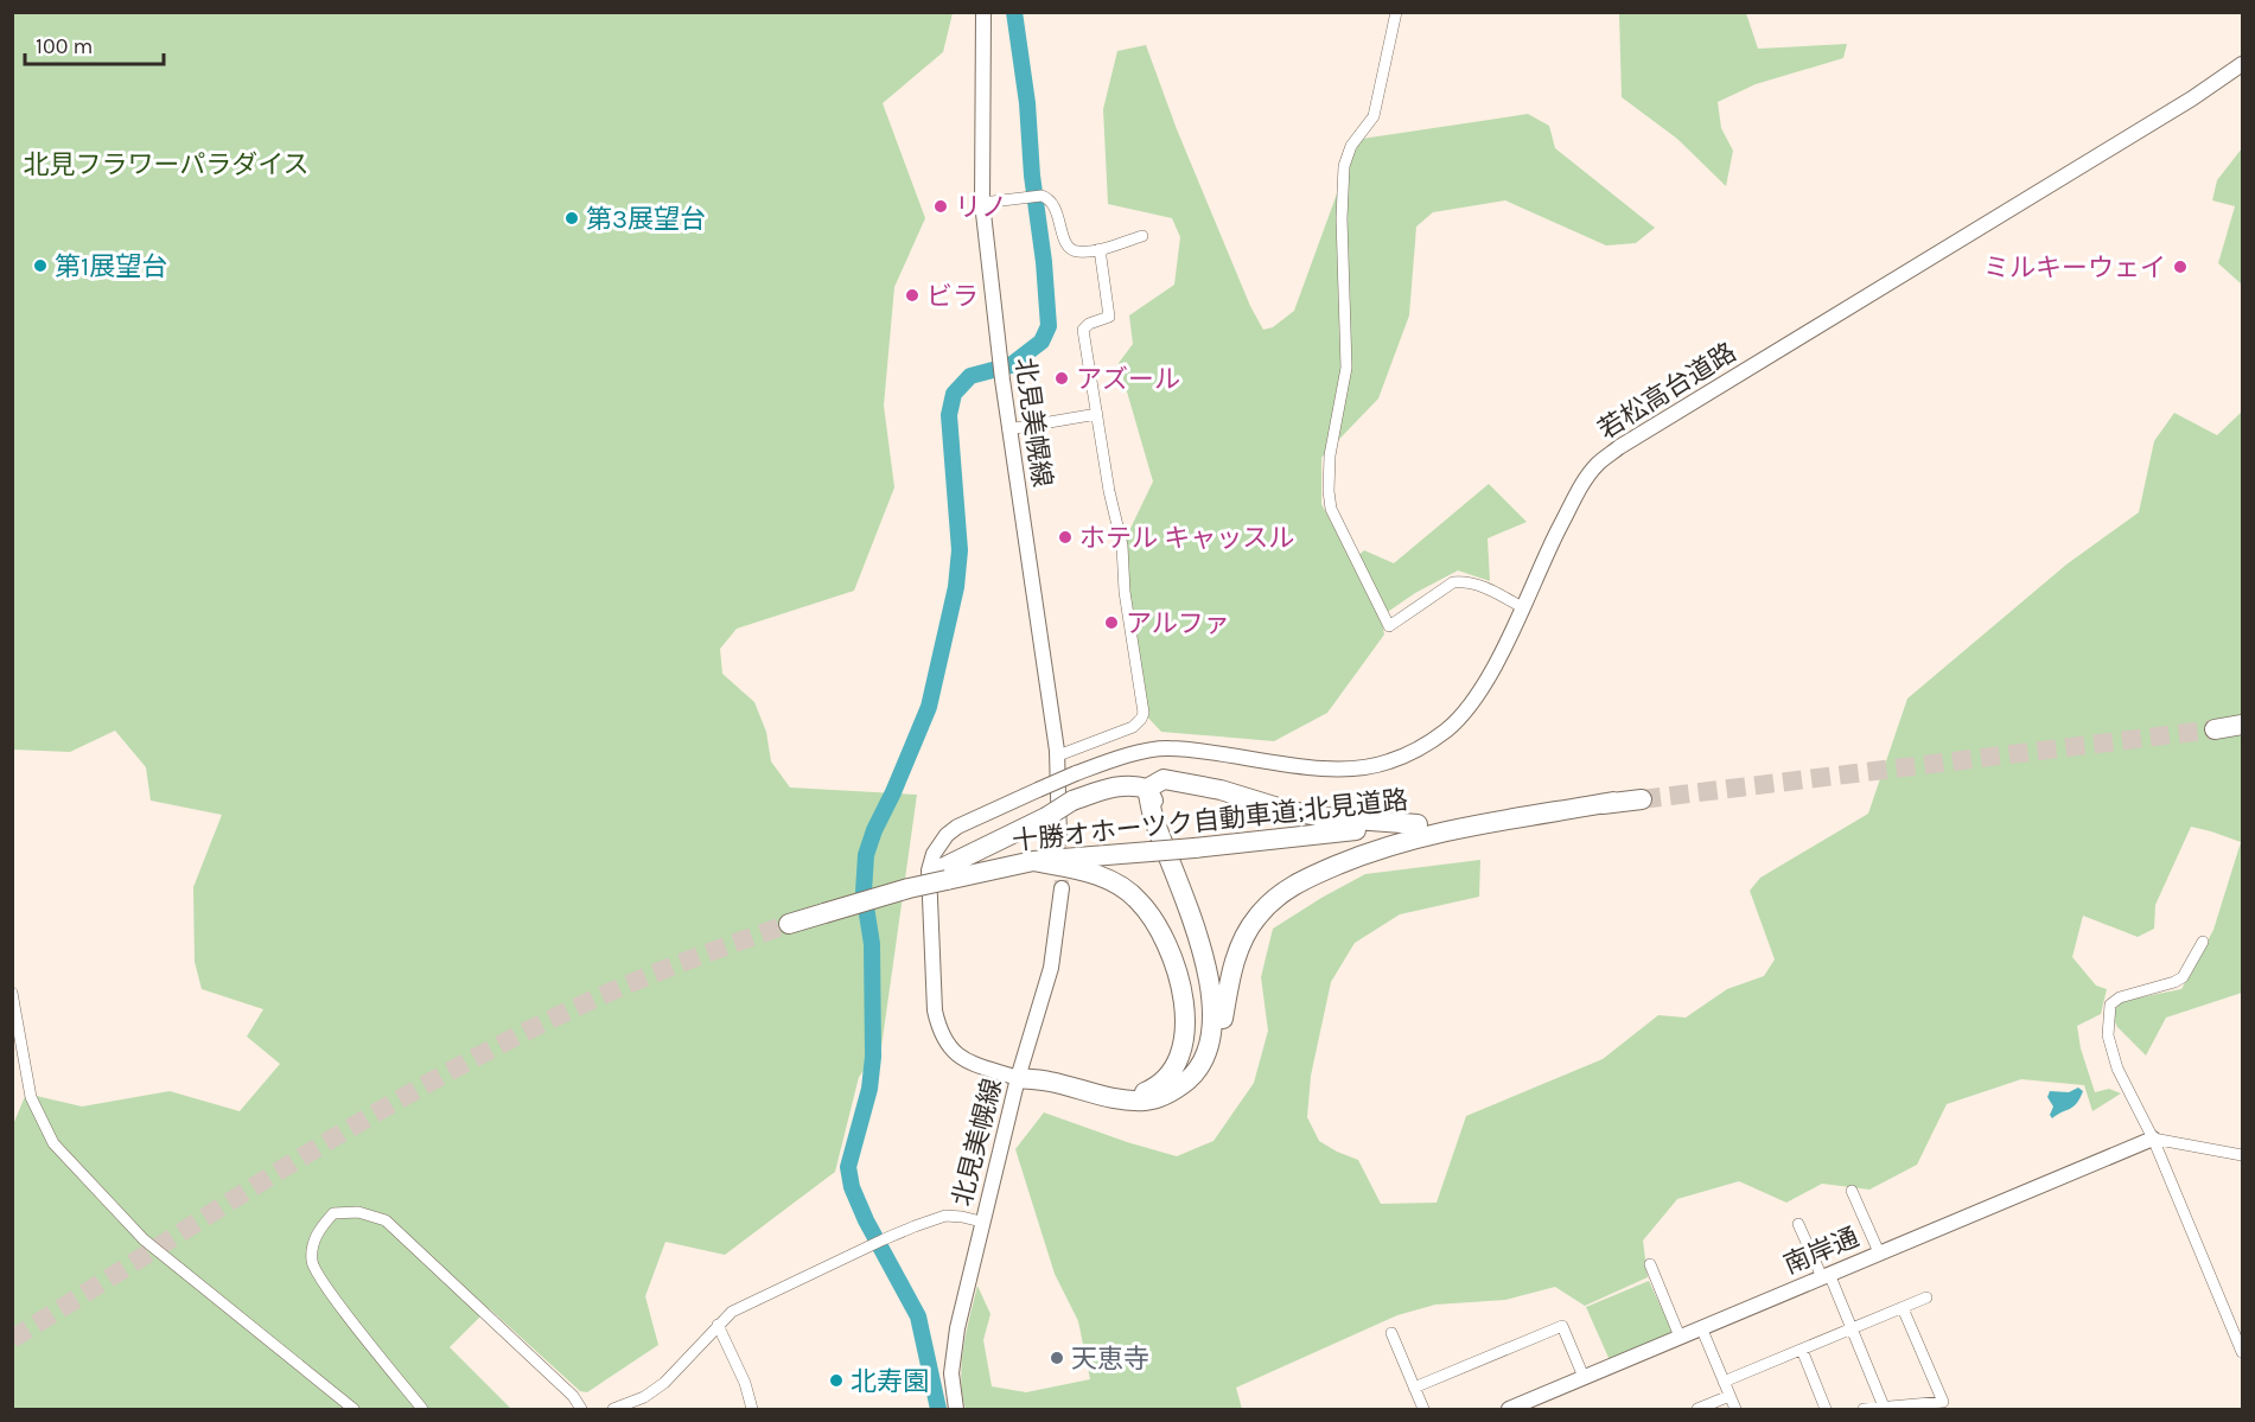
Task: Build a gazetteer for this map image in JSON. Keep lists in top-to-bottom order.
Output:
{
  "streets": {
    "highway": ["十勝オホーツク自動車道;北見道路"],
    "main road": ["若松高台道路", "北見美幌線", "南岸通"]
  },
  "crossings": [
    ["若松高台道路", "北見美幌線"]
  ],
  "parks": ["北見フラワーパラダイス"],
  "places": [
    "リノ",
    "第3展望台",
    "第1展望台",
    "ミルキーウェイ",
    "ビラ",
    "アズール",
    "ホテル キャッスル",
    "アルファ",
    "天恵寺",
    "北寿園"
  ],
  "scale_bar": "100 m"
}
